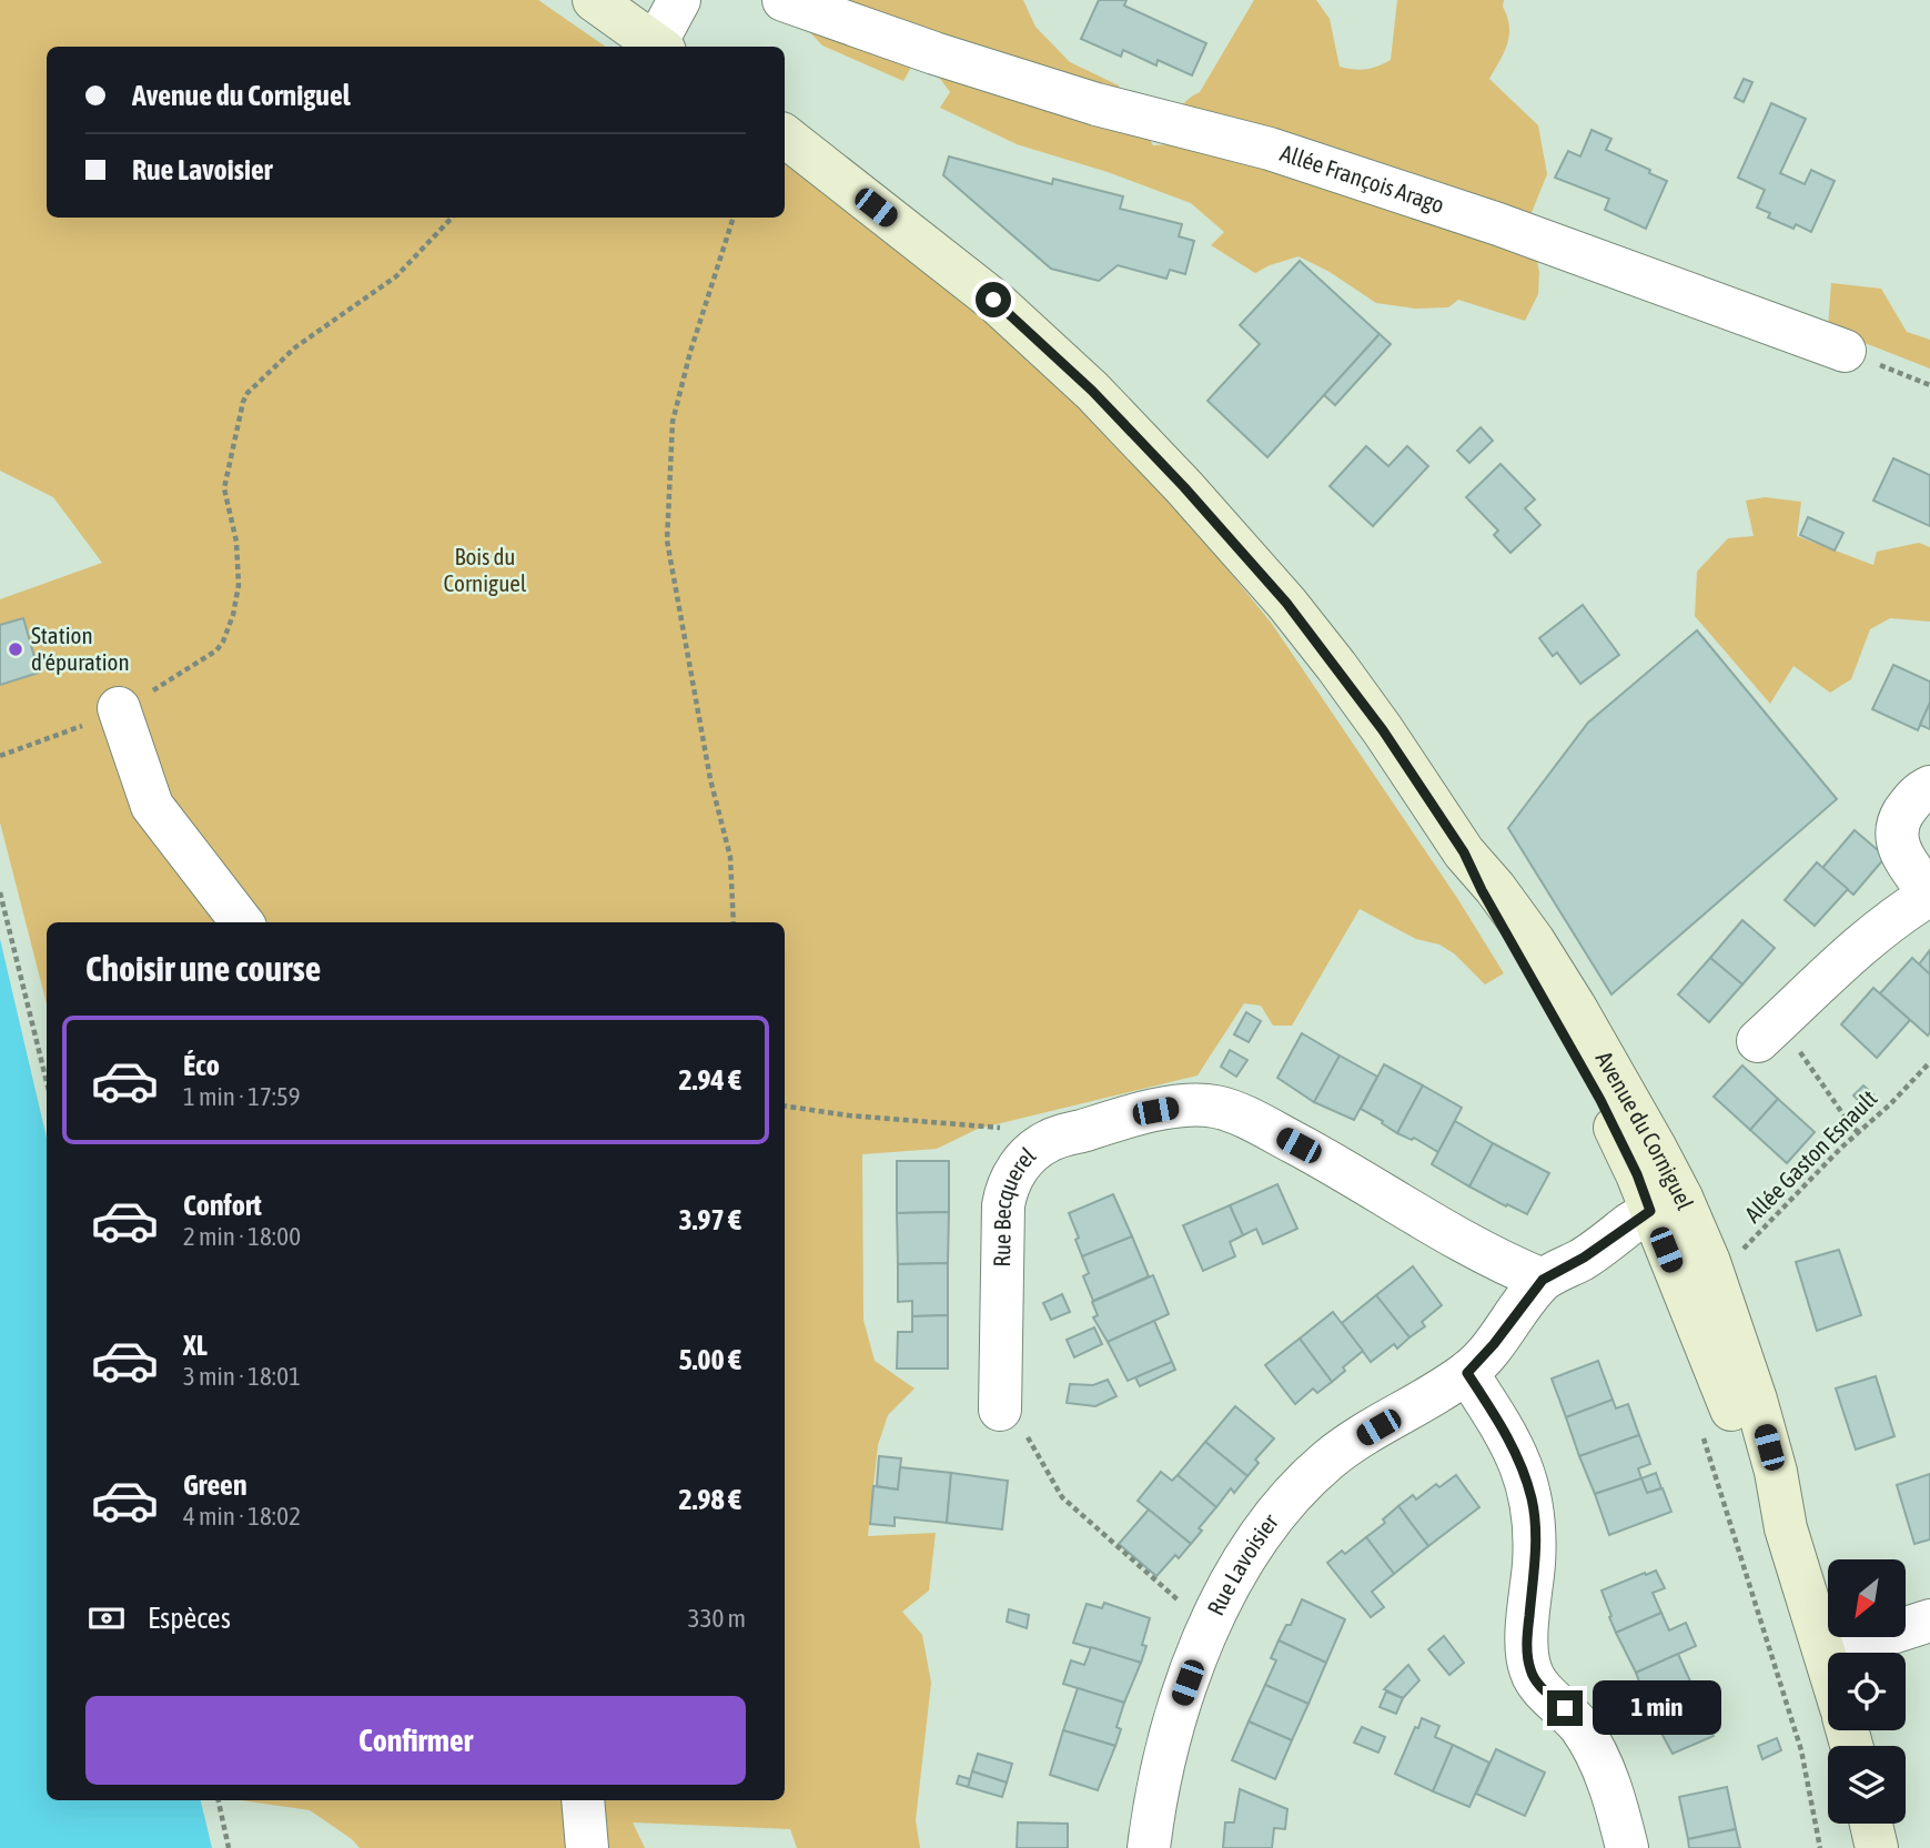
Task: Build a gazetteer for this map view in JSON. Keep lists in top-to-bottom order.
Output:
{
  "streets": {
    "street": [
      "Allée François Arago",
      "Avenue du Corniguel",
      "Rue Becquerel",
      "Rue Lavoisier"
    ],
    "path": ["Allée Gaston Esnault"]
  },
  "crossings": [
    ["Avenue du Corniguel", "Allée Gaston Esnault"],
    ["Avenue du Corniguel", "Rue Lavoisier"],
    ["Allée Gaston Esnault", "Rue Lavoisier"],
    ["Rue Becquerel", "Rue Lavoisier"]
  ],
  "parks": ["Bois du Corniguel"],
  "places": ["Station d'épuration"],
  "north": "bottom left",
  "page": {
    "banner": ["Avenue du Corniguel", "Rue Lavoisier"],
    "heading": "Choisir une course",
    "list": [
      {
        "name": "Éco",
        "note": "1 min · 17:59",
        "value": "2.94 €"
      },
      {
        "name": "Confort",
        "note": "2 min · 18:00",
        "value": "3.97 €"
      },
      {
        "name": "XL",
        "note": "3 min · 18:01",
        "value": "5.00 €"
      },
      {
        "name": "Green",
        "note": "4 min · 18:02",
        "value": "2.98 €"
      }
    ],
    "pay": ["Espèces", "330 m"],
    "bubble": "1 min",
    "buttons": "Confirmer"
  }
}
